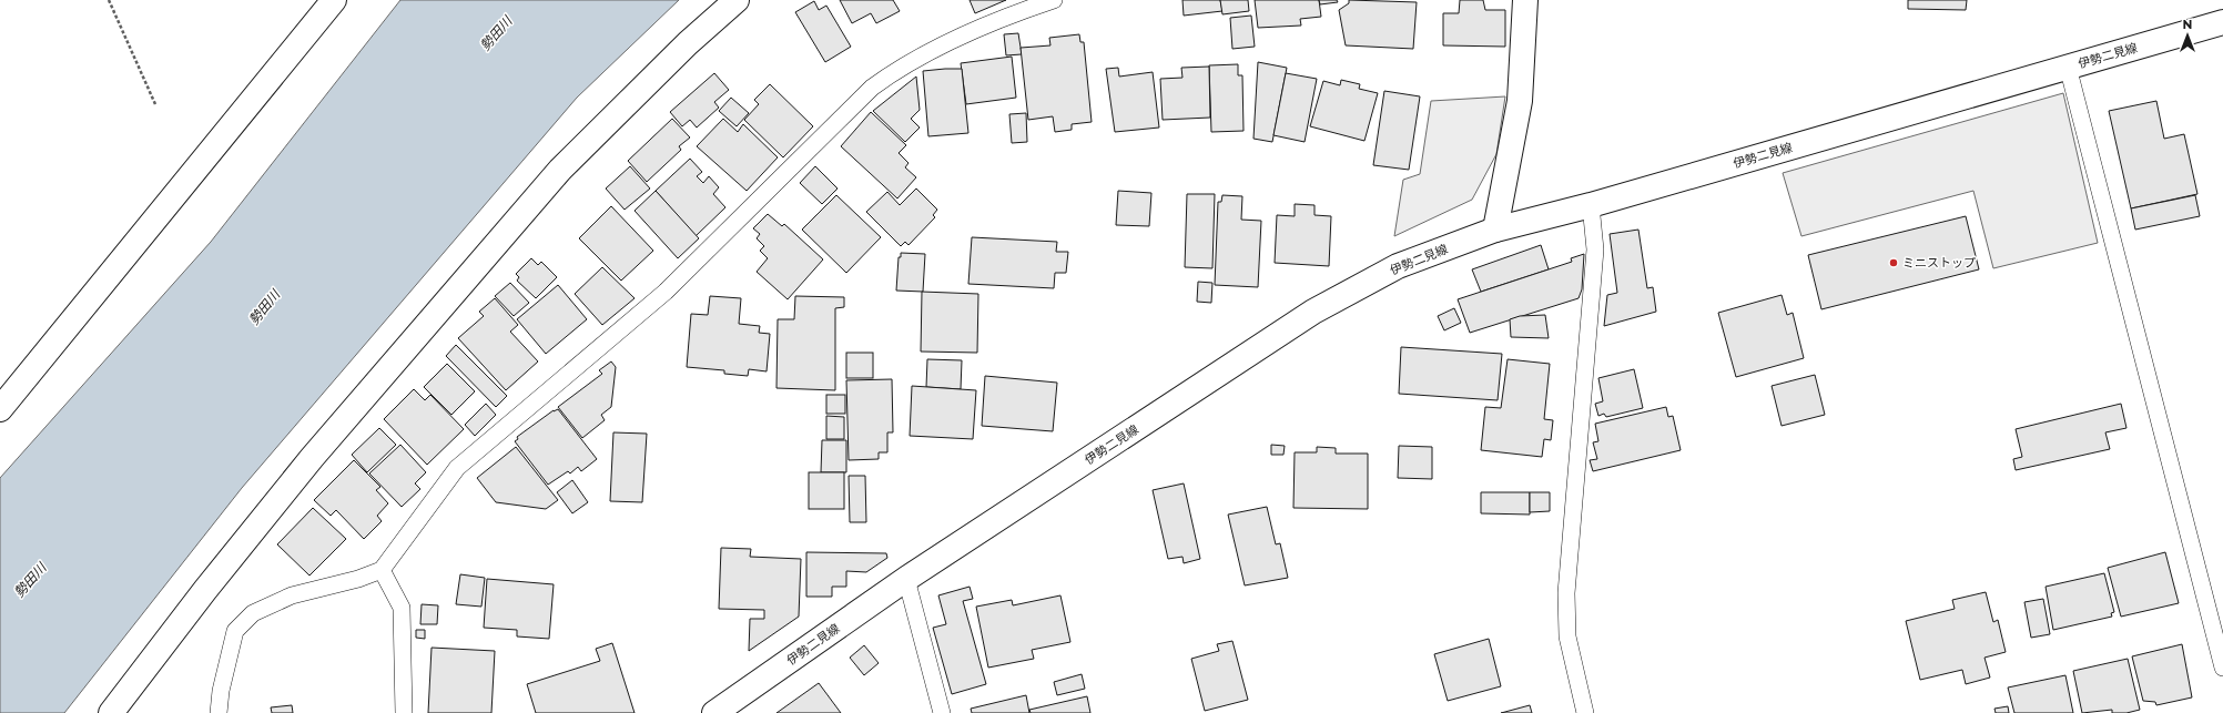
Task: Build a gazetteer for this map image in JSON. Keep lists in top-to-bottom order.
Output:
{
  "streets": {
    "street": ["伊勢二見線"]
  },
  "water": ["勢田川"],
  "places": ["ミニストップ"],
  "north": "top"
}
